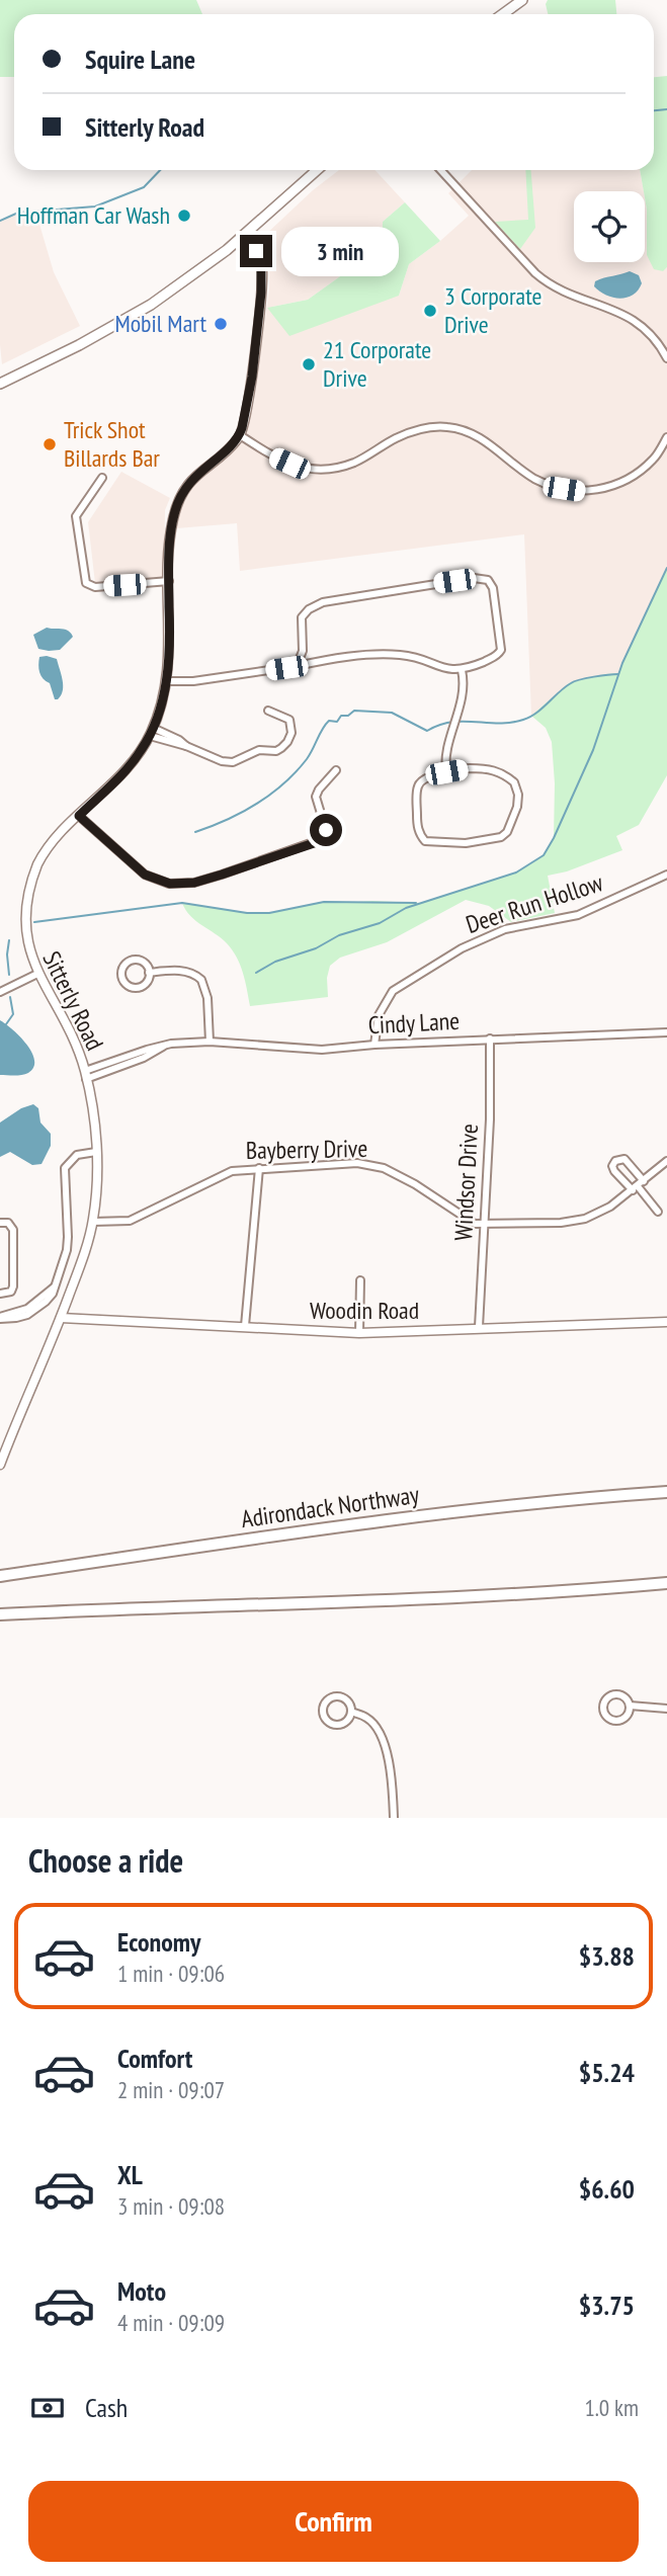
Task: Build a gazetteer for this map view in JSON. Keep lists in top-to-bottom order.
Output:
{
  "streets": {
    "highway": ["Adirondack Northway"],
    "street": [
      "Deer Run Hollow",
      "Sitterly Road",
      "Cindy Lane",
      "Bayberry Drive",
      "Windsor Drive",
      "Woodin Road"
    ]
  },
  "crossings": [
    ["Deer Run Hollow", "Cindy Lane"],
    ["Sitterly Road", "Cindy Lane"],
    ["Sitterly Road", "Bayberry Drive"],
    ["Sitterly Road", "Woodin Road"],
    ["Cindy Lane", "Windsor Drive"],
    ["Bayberry Drive", "Windsor Drive"],
    ["Windsor Drive", "Woodin Road"]
  ],
  "places": [
    "Hoffman Car Wash",
    "3 Corporate Drive",
    "Mobil Mart",
    "21 Corporate Drive",
    "Trick Shot Billards Bar"
  ],
  "page": {
    "banner": ["Squire Lane", "Sitterly Road"],
    "bubble": "3 min",
    "heading": "Choose a ride",
    "list": [
      {
        "name": "Economy",
        "note": "1 min · 09:06",
        "value": "$3.88"
      },
      {
        "name": "Comfort",
        "note": "2 min · 09:07",
        "value": "$5.24"
      },
      {
        "name": "XL",
        "note": "3 min · 09:08",
        "value": "$6.60"
      },
      {
        "name": "Moto",
        "note": "4 min · 09:09",
        "value": "$3.75"
      }
    ],
    "pay": ["Cash", "1.0 km"],
    "buttons": "Confirm"
  }
}
